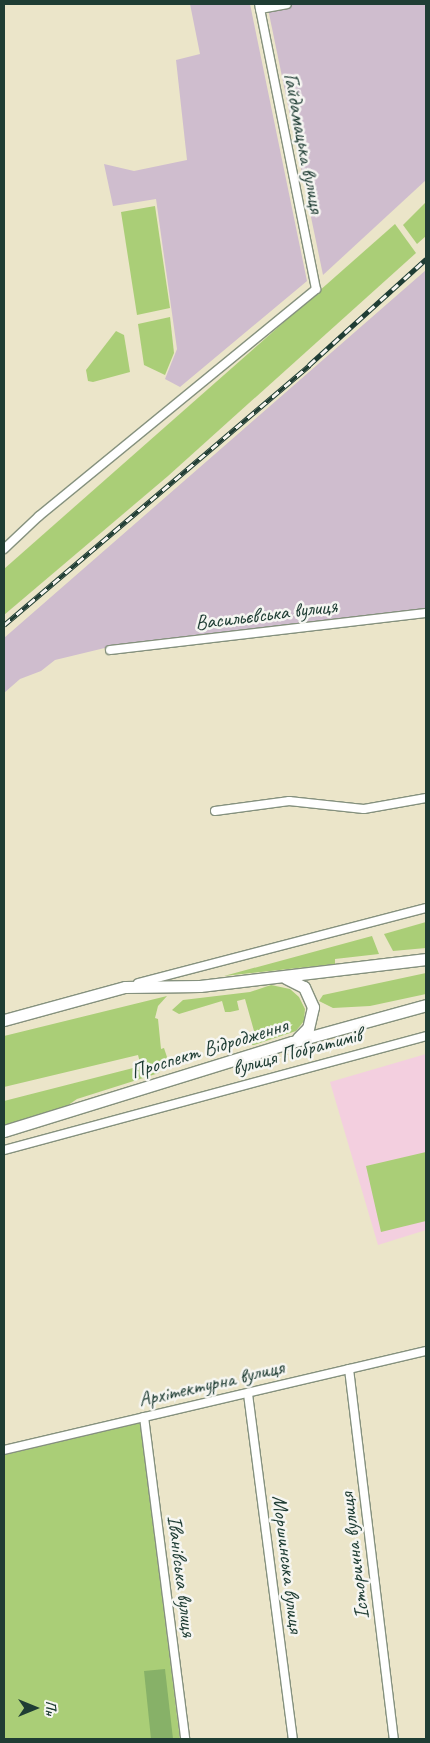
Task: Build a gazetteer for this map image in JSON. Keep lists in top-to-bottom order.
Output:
{
  "streets": {
    "main road": ["Проспект Відродження"],
    "street": [
      "Гайдамацька вулиця",
      "Васильєвська вулиця",
      "вулиця Побратимів",
      "Архітектурна вулиця",
      "Історична вулиця",
      "Моршинська вулиця",
      "Іванівська вулиця"
    ]
  },
  "crossings": [
    ["Архітектурна вулиця", "Історична вулиця"],
    ["Архітектурна вулиця", "Моршинська вулиця"],
    ["Архітектурна вулиця", "Іванівська вулиця"]
  ],
  "north": "right"
}
